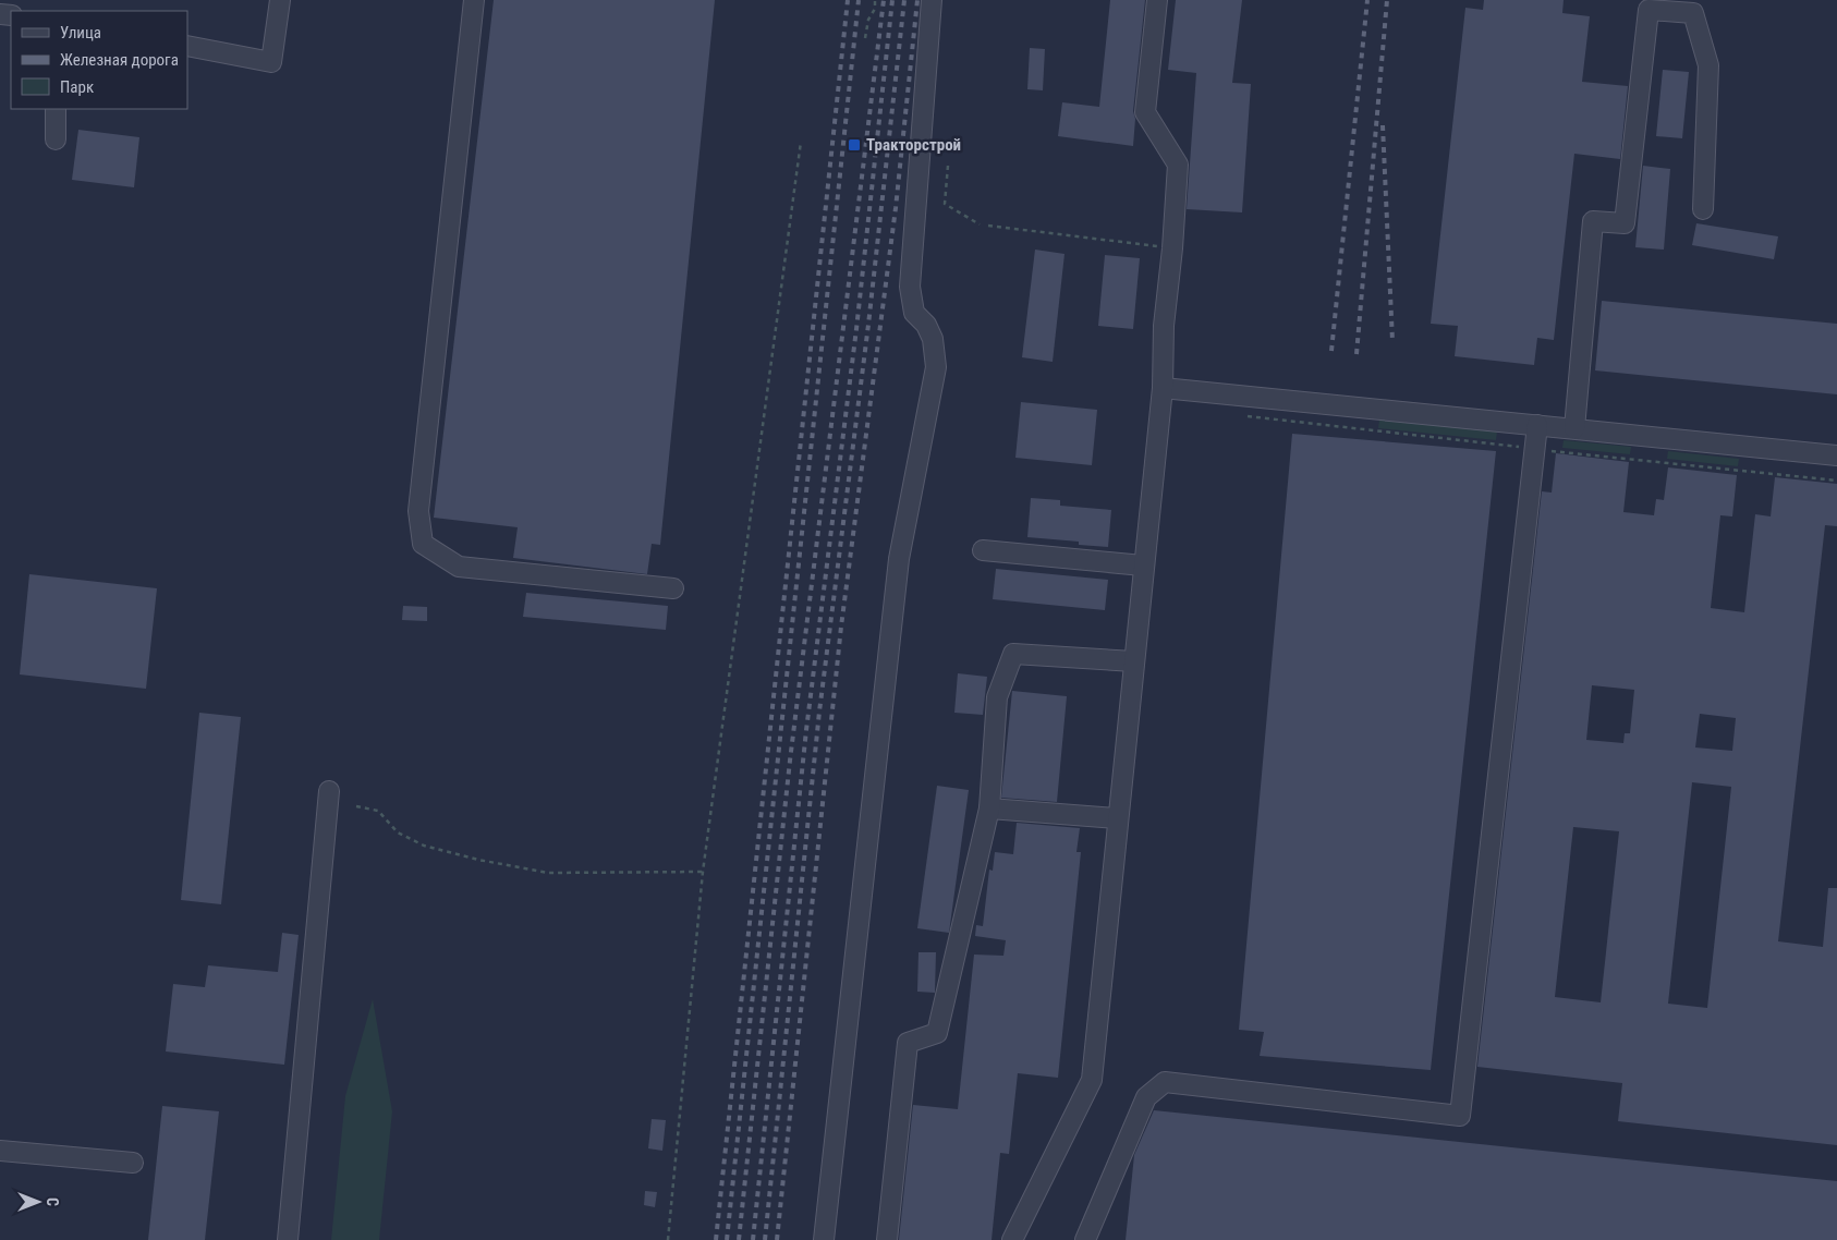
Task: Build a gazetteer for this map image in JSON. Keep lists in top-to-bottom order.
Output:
{
  "places": {
    "transit": ["Тракторстрой"]
  },
  "legend": ["Улица", "Железная дорога", "Парк"],
  "north": "right"
}
